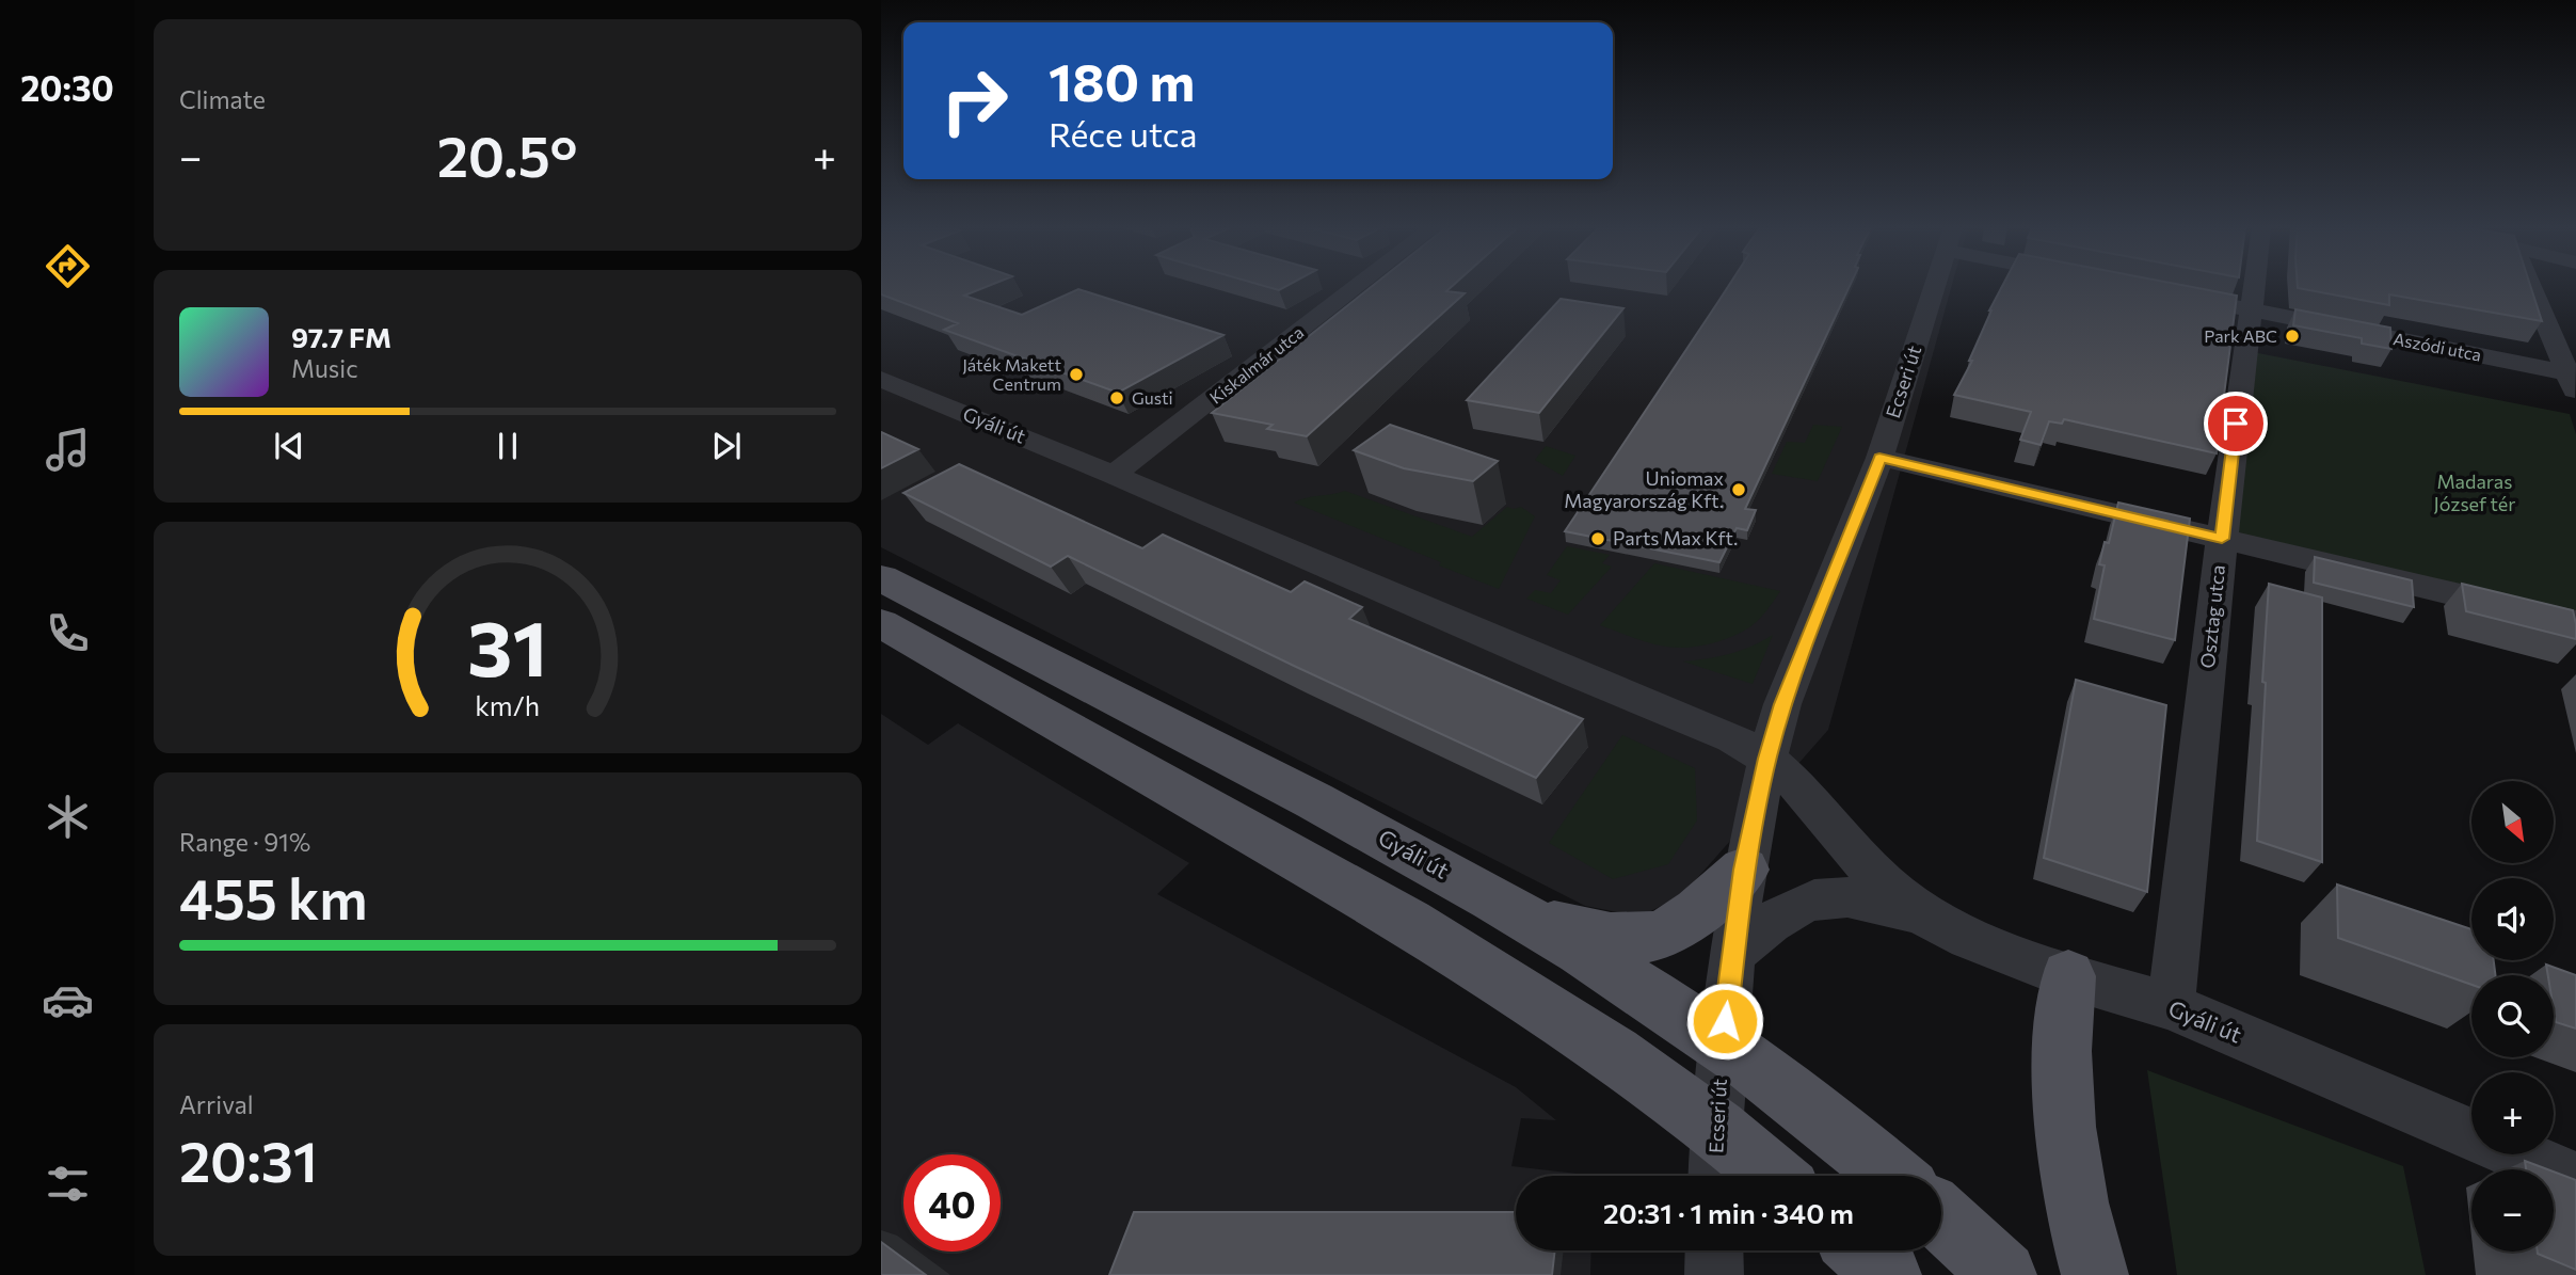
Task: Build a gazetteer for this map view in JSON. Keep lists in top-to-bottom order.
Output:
{
  "streets": {
    "main road": ["Gyáli út"],
    "street": [
      "Aszódi utca",
      "Kiskalmár utca",
      "Ecseri út",
      "Osztag utca"
    ]
  },
  "crossings": [
    ["Aszódi utca", "Osztag utca"],
    ["Kiskalmár utca", "Gyáli út"],
    ["Ecseri út", "Gyáli út"],
    ["Gyáli út", "Osztag utca"]
  ],
  "parks": ["Madaras József tér"],
  "places": [
    "Park ABC",
    "Játék Makett Centrum",
    "Gusti",
    "Uniomax Magyarország Kft.",
    "Parts Max Kft."
  ],
  "north": "bottom right",
  "page": {
    "tabs": "20:30",
    "tile": [
      "Climate",
      ["Range · 91%", "455 km"],
      ["Arrival", "20:31"]
    ],
    "turn": ["180 m", "Réce utca"],
    "heat": ["−", "20.5°", "+"],
    "song": ["97.7 FM", "Music"],
    "map_buttons": ["+", "−"],
    "limit": "40",
    "trip": "20:31 · 1 min · 340 m",
    "gauge": ["31", "km/h"]
  }
}
